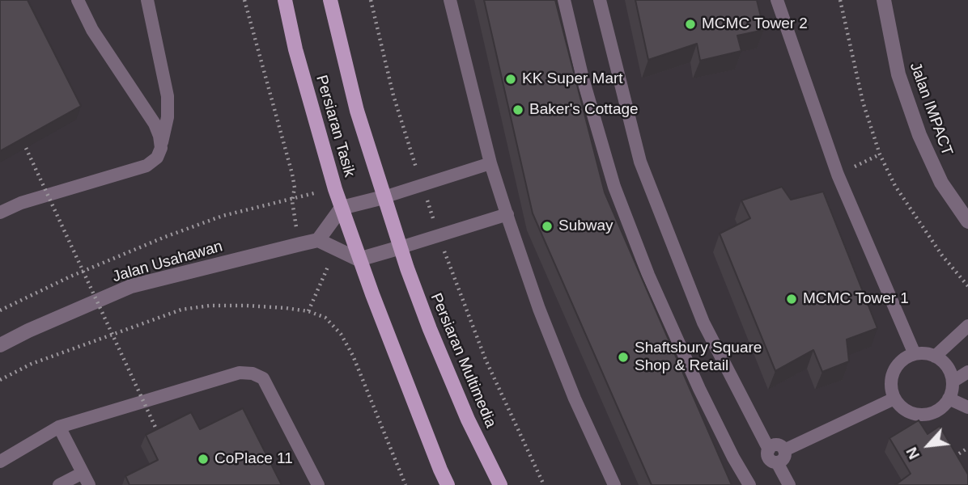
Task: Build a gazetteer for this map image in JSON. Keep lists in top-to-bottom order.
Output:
{
  "streets": {
    "main road": ["Persiaran Tasik", "Persiaran Multimedia"],
    "street": ["Jalan IMPACT", "Jalan Usahawan"]
  },
  "crossings": [
    ["Persiaran Tasik", "Persiaran Multimedia"]
  ],
  "places": [
    "MCMC Tower 2",
    "KK Super Mart",
    "Baker's Cottage",
    "Subway",
    "MCMC Tower 1",
    "Shaftsbury Square Shop & Retail",
    "CoPlace 11"
  ],
  "north": "bottom left"
}
